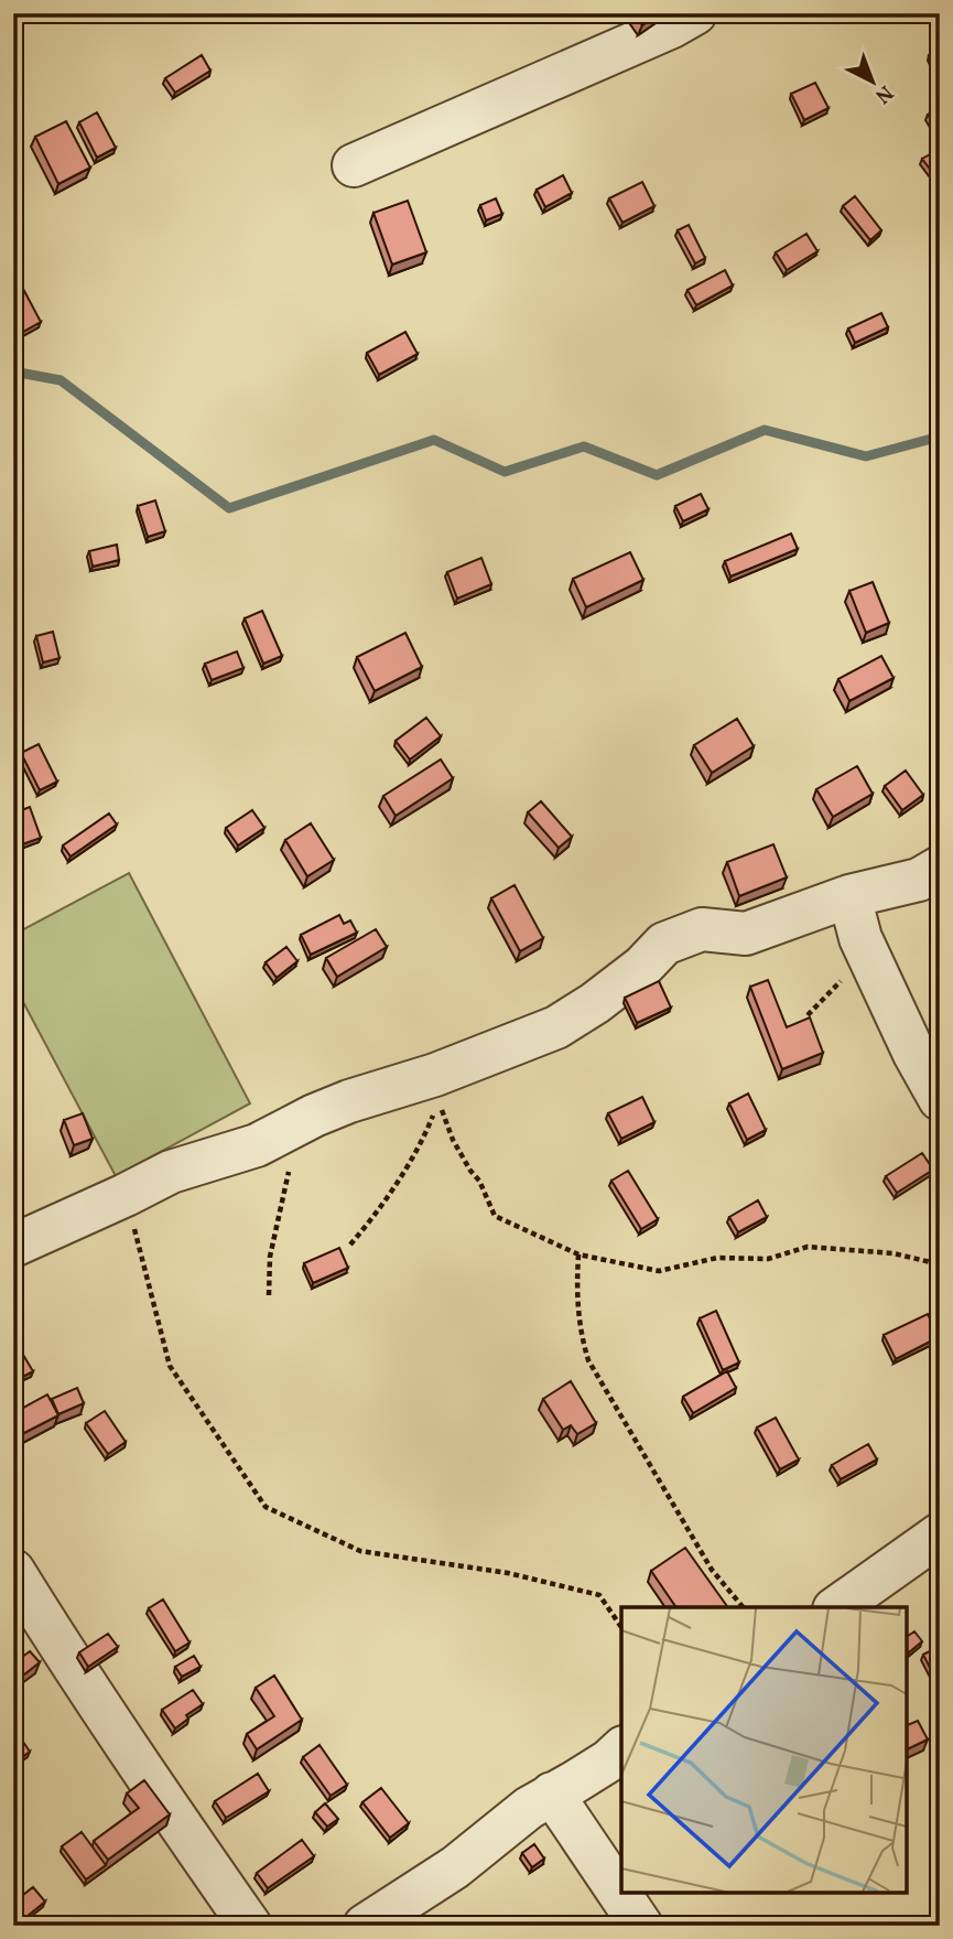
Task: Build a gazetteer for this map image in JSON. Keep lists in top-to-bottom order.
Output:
{
  "north": "bottom right"
}
